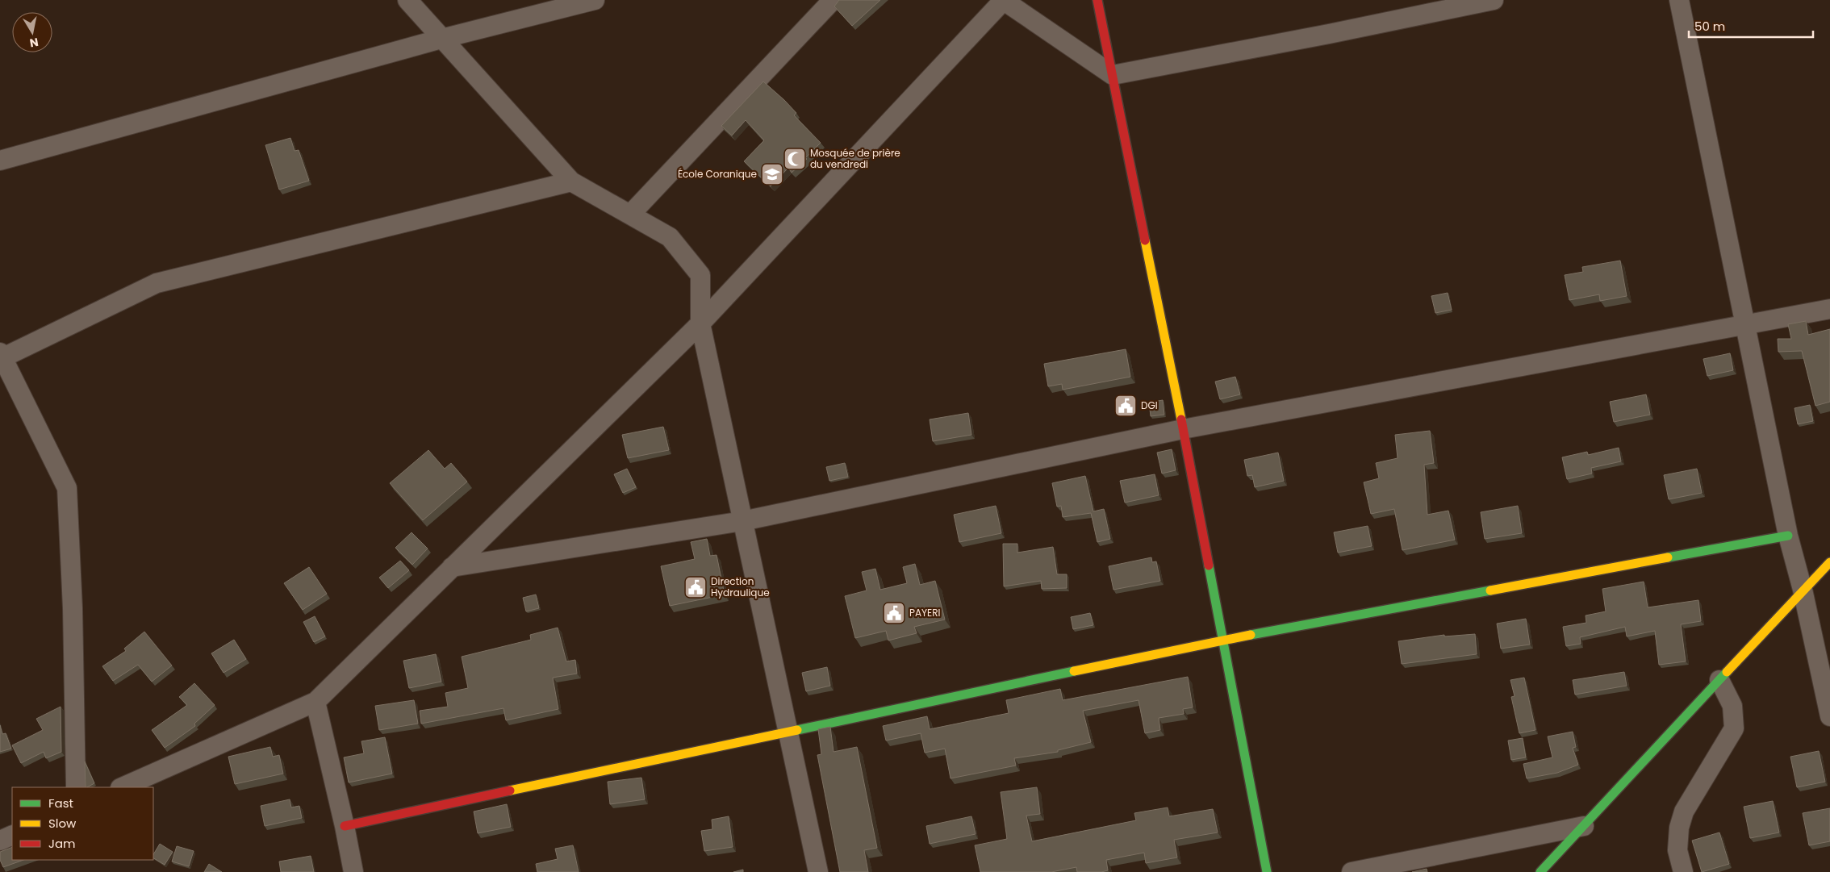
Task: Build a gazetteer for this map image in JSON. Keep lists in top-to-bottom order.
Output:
{
  "places": {
    "mosque": ["Mosquée de prière du vendredi"],
    "school or university": ["École Coranique"],
    "public building": ["DGI", "Direction Hydraulique", "PAYERI"]
  },
  "legend": ["Fast", "Slow", "Jam"],
  "scale_bar": "50 m",
  "north": "bottom"
}
